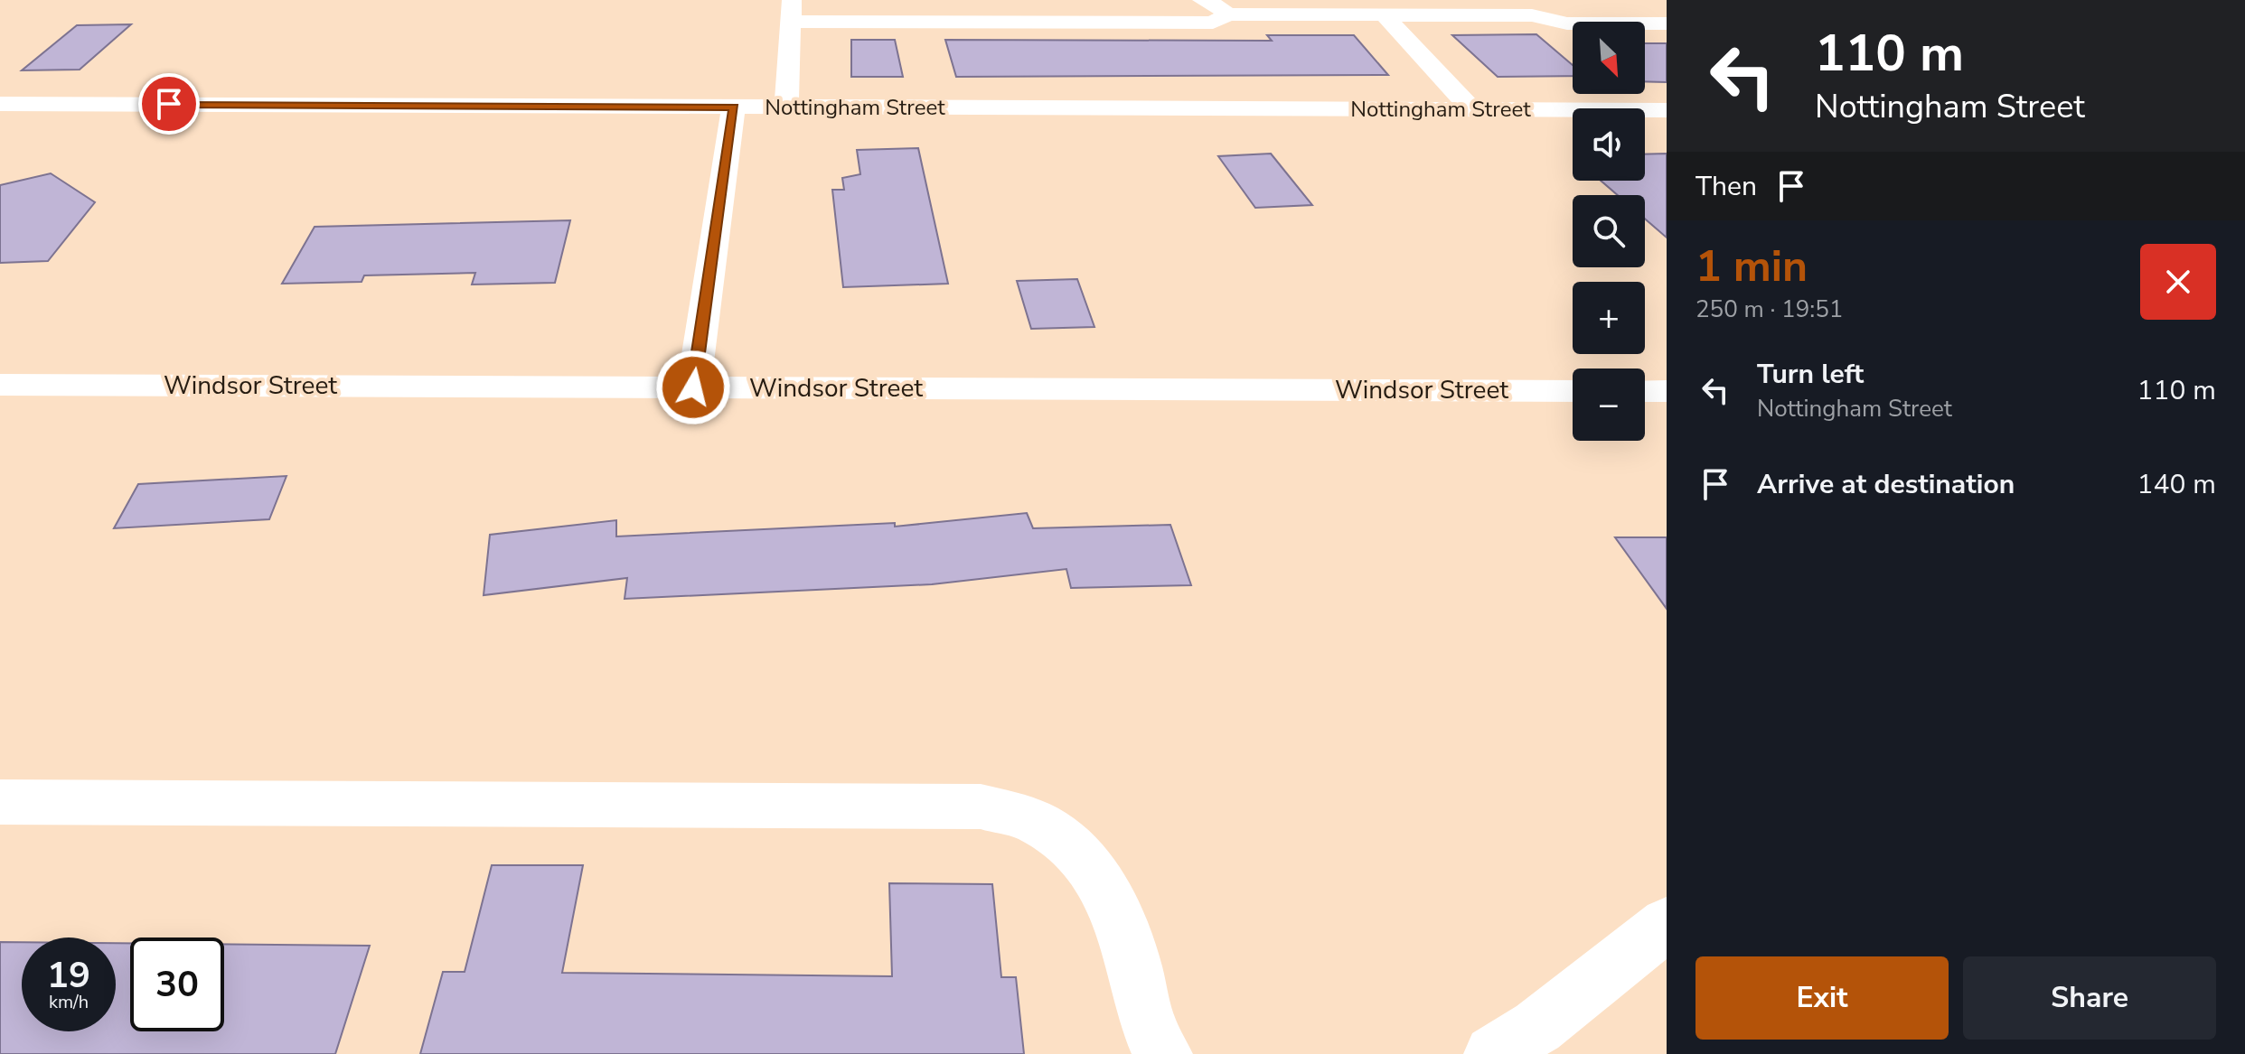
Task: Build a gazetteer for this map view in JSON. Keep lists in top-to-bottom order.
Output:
{
  "streets": {
    "street": ["Nottingham Street", "Windsor Street"]
  },
  "north": "bottom right",
  "page": {
    "turn": ["110 m", "Nottingham Street"],
    "map_buttons": ["+", "−"],
    "then": "Then",
    "heading": ["1 min", "250 m · 19:51"],
    "list": [
      {
        "name": "Turn left",
        "note": "Nottingham Street",
        "value": "110 m"
      },
      {
        "name": "Arrive at destination",
        "value": "140 m"
      }
    ],
    "speed": "19 km/h",
    "limit": "30",
    "buttons": ["Exit", "Share"]
  }
}
